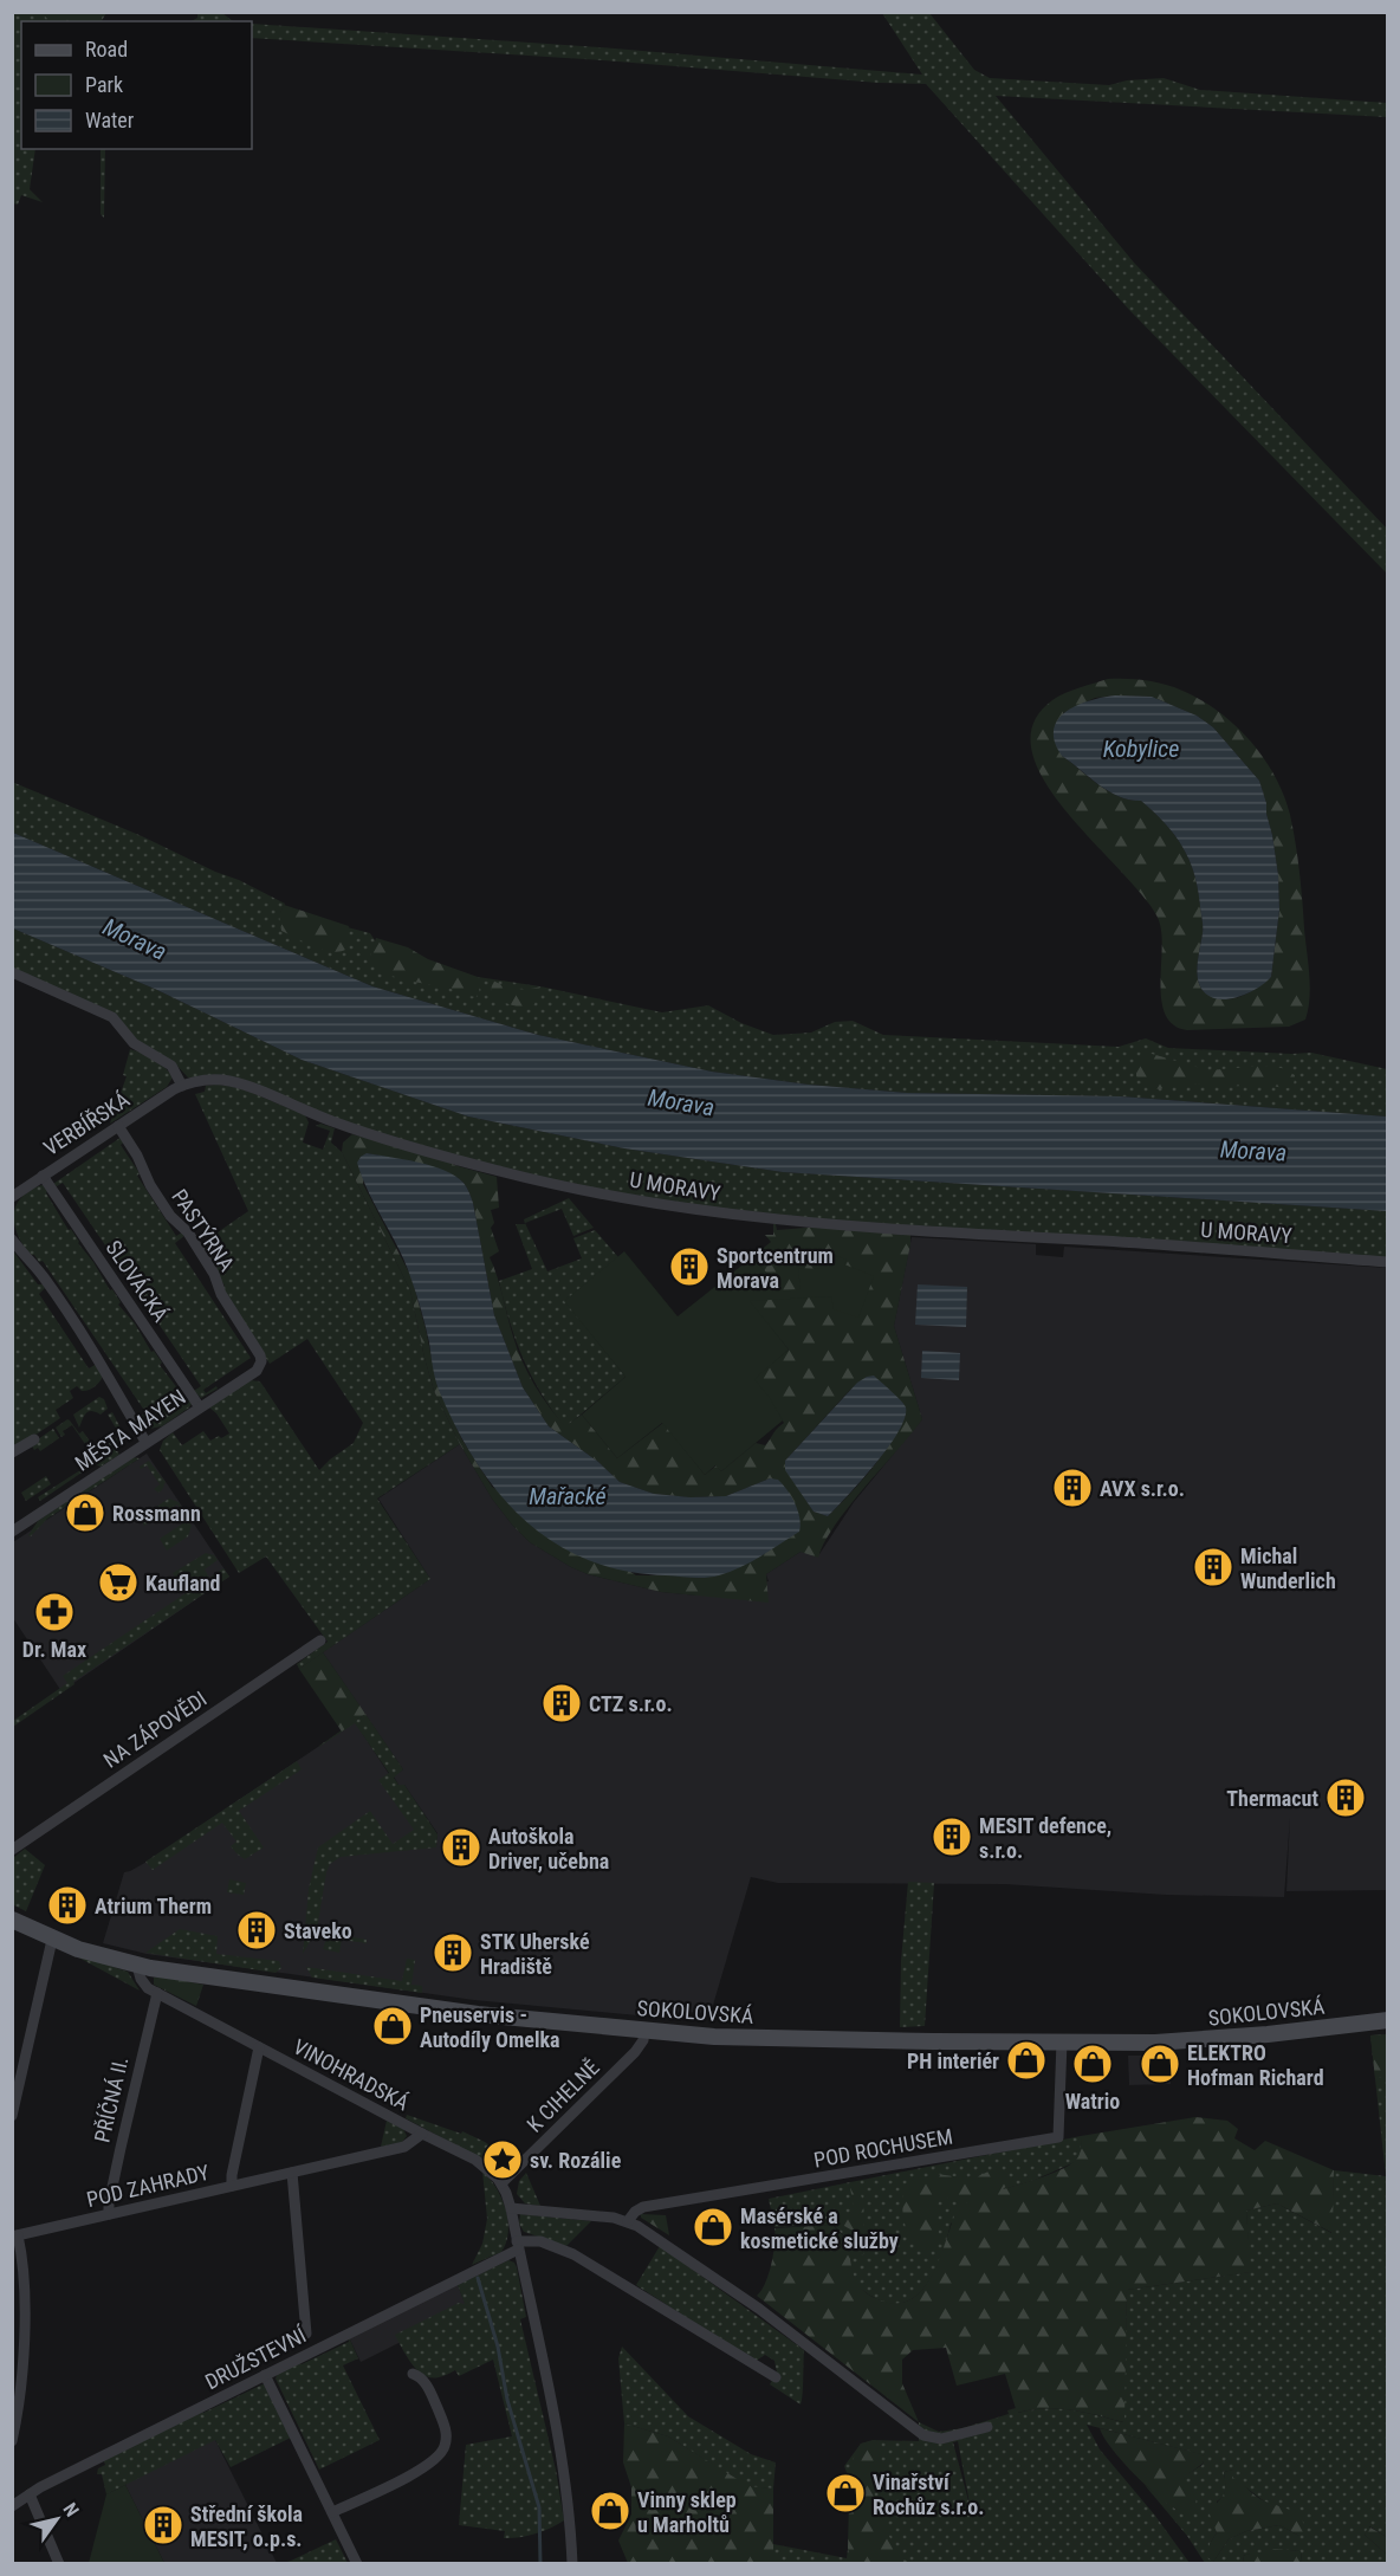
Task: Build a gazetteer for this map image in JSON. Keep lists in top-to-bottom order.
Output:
{
  "streets": {
    "main road": ["SOKOLOVSKÁ"],
    "street": [
      "VERBÍŘSKÁ",
      "U MORAVY",
      "PASTÝRNA",
      "SLOVÁCKÁ",
      "MĚSTA MAYEN",
      "NA ZÁPOVĚDI",
      "VINOHRADSKÁ",
      "K CIHELNĚ",
      "PŘÍČNÁ II.",
      "POD ROCHUSEM",
      "POD ZAHRADY",
      "DRUŽSTEVNÍ"
    ]
  },
  "crossings": [
    ["VERBÍŘSKÁ", "U MORAVY"],
    ["VERBÍŘSKÁ", "PASTÝRNA"],
    ["VERBÍŘSKÁ", "SLOVÁCKÁ"],
    ["PASTÝRNA", "MĚSTA MAYEN"],
    ["SLOVÁCKÁ", "MĚSTA MAYEN"],
    ["SOKOLOVSKÁ", "VINOHRADSKÁ"],
    ["SOKOLOVSKÁ", "K CIHELNĚ"],
    ["SOKOLOVSKÁ", "POD ROCHUSEM"],
    ["VINOHRADSKÁ", "K CIHELNĚ"],
    ["VINOHRADSKÁ", "PŘÍČNÁ II."],
    ["VINOHRADSKÁ", "POD ZAHRADY"],
    ["VINOHRADSKÁ", "DRUŽSTEVNÍ"],
    ["PŘÍČNÁ II.", "POD ZAHRADY"]
  ],
  "water": ["Kobylice", "Morava", "Mařacké"],
  "places": {
    "building": [
      "Sportcentrum Morava",
      "AVX s.r.o.",
      "Michal Wunderlich",
      "CTZ s.r.o.",
      "Thermacut",
      "MESIT defence, s.r.o.",
      "Autoškola Driver, učebna",
      "Atrium Therm",
      "Staveko",
      "STK Uherské Hradiště",
      "Střední škola MESIT, o.p.s."
    ],
    "shop": [
      "Rossmann",
      "Pneuservis - Autodíly Omelka",
      "PH interiér",
      "Watrio",
      "ELEKTRO Hofman Richard",
      "Masérské a kosmetické služby",
      "Vinařství Rochůz s.r.o.",
      "Vinny sklep u Marholtů"
    ],
    "supermarket": ["Kaufland"],
    "pharmacy": ["Dr. Max"],
    "place": ["sv. Rozálie"]
  },
  "legend": ["Road", "Park", "Water"],
  "north": "top right"
}
